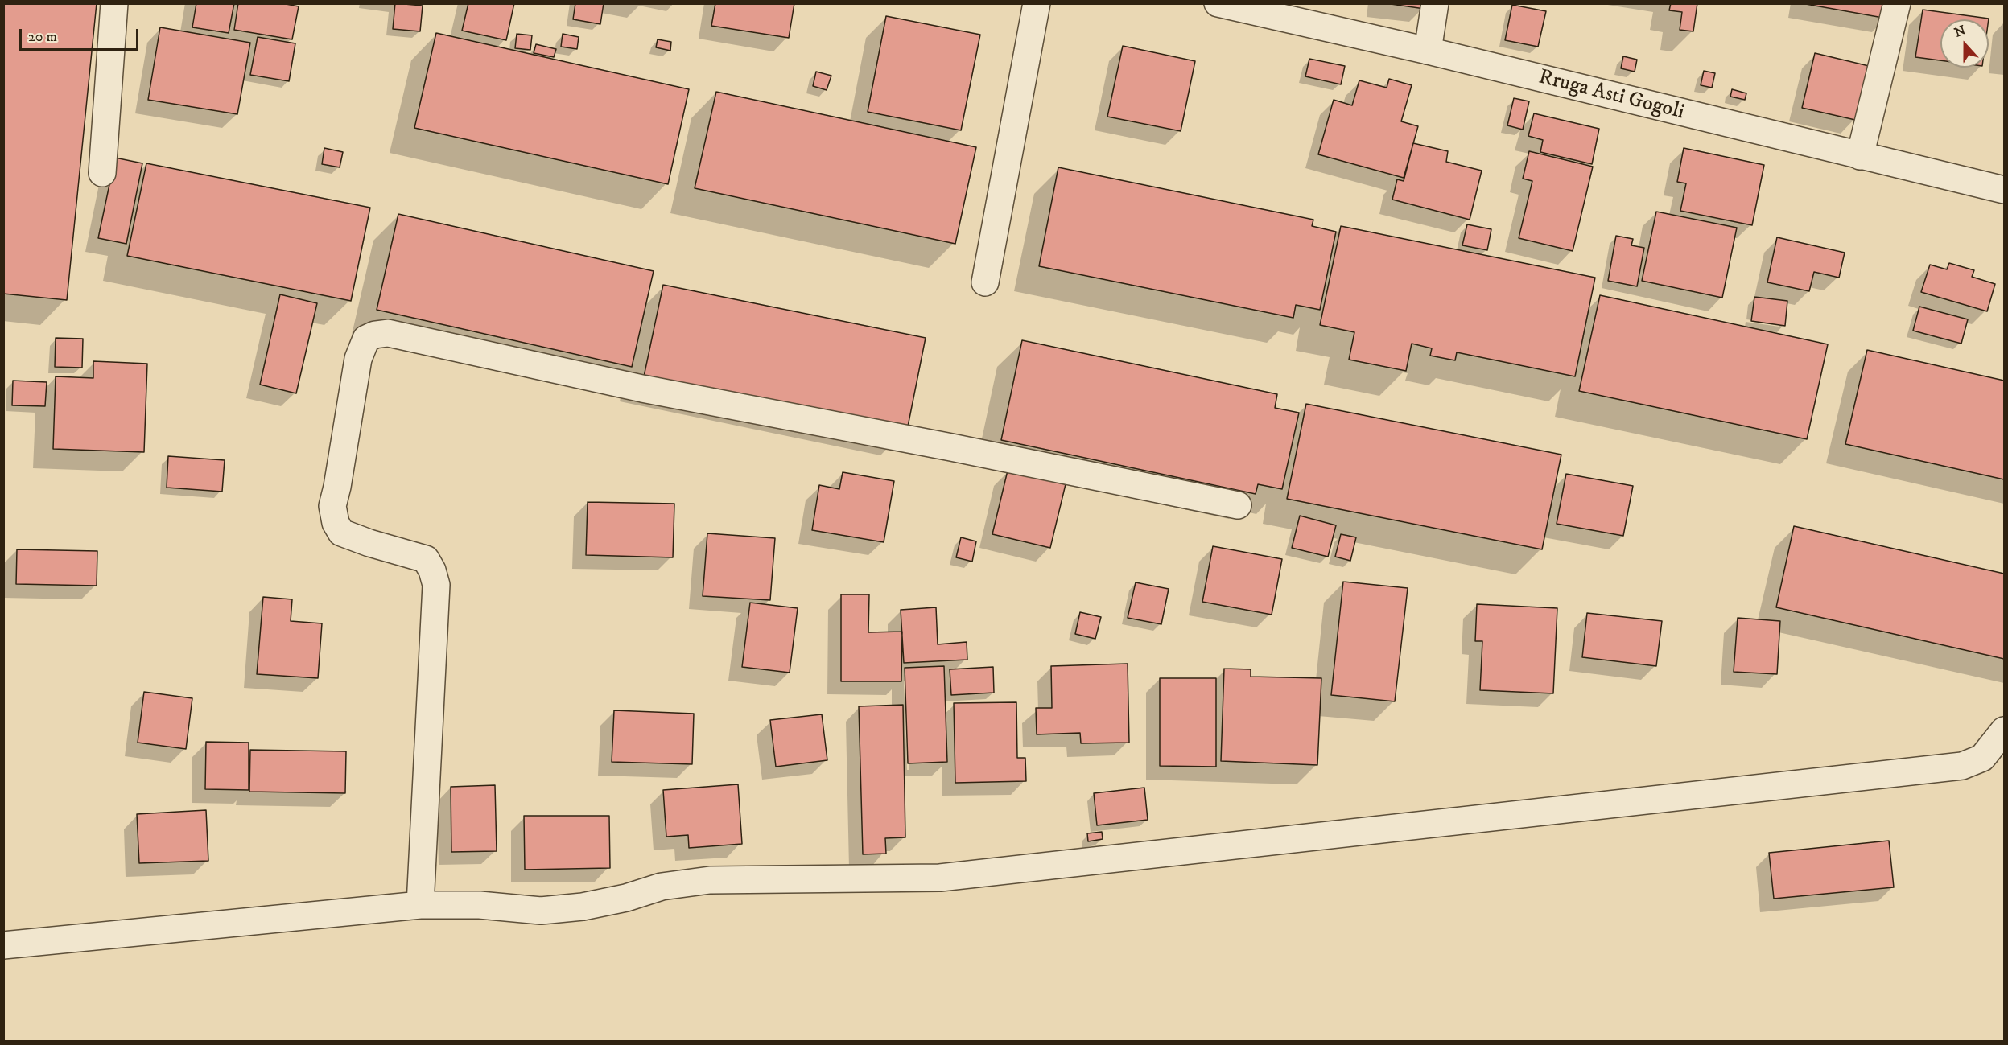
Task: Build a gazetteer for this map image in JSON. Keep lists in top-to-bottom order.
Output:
{
  "streets": {
    "street": ["Rruga Asti Gogoli"]
  },
  "scale_bar": "20 m",
  "north": "top"
}
